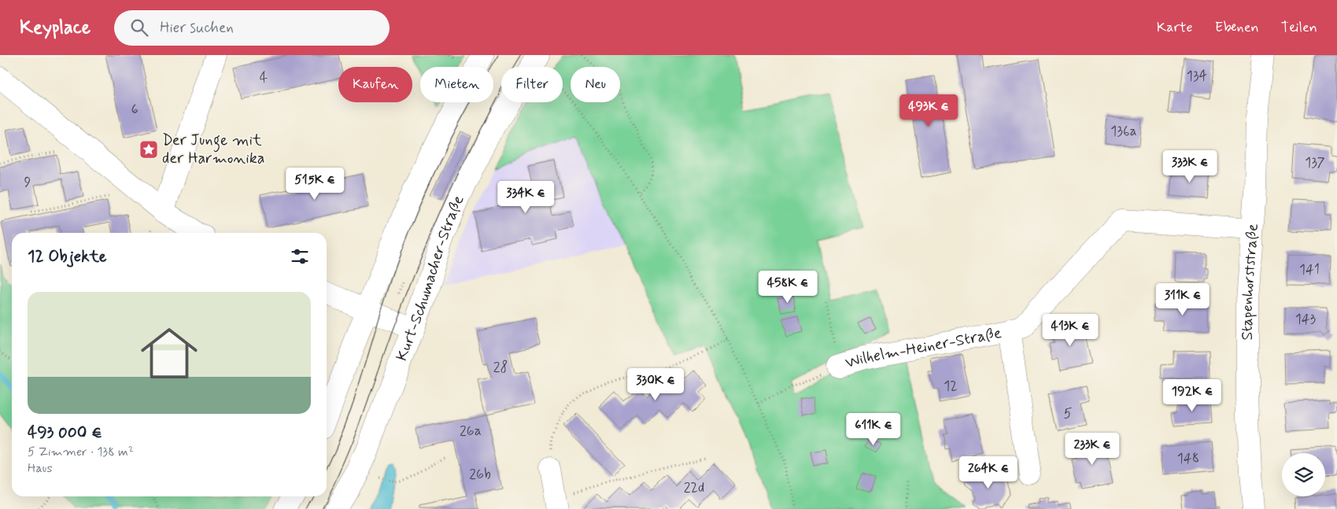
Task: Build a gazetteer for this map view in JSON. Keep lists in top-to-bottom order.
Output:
{
  "streets": {
    "street": ["Kurt-Schumacher-Straße", "Stapenhorststraße", "Wilhelm-Heiner-Straße"]
  },
  "crossings": [
    ["Stapenhorststraße", "Wilhelm-Heiner-Straße"]
  ],
  "places": {
    "place": ["Der Junge mit der Harmonika"]
  },
  "house_numbers": [
    "134",
    "4",
    "6",
    "136a",
    "137",
    "9",
    "141",
    "143",
    "28",
    "12",
    "5",
    "26a",
    "148",
    "26b",
    "22d"
  ],
  "page": {
    "header": "Keyplace",
    "search": "Hier suchen",
    "nav": ["Karte", "Ebenen", "Teilen"],
    "chip": [
      "Kaufen",
      "Mieten",
      "Filter",
      "Neu"
    ],
    "price": [
      "493K €",
      "333K €",
      "515K €",
      "334K €",
      "458K €",
      "311K €",
      "413K €",
      "330K €",
      "192K €",
      "611K €",
      "233K €",
      "264K €"
    ],
    "heading": "12 Objekte",
    "list": [
      {
        "name": "493 000 €",
        "note": "5 Zimmer · 138 m² · Haus"
      }
    ]
  }
}
